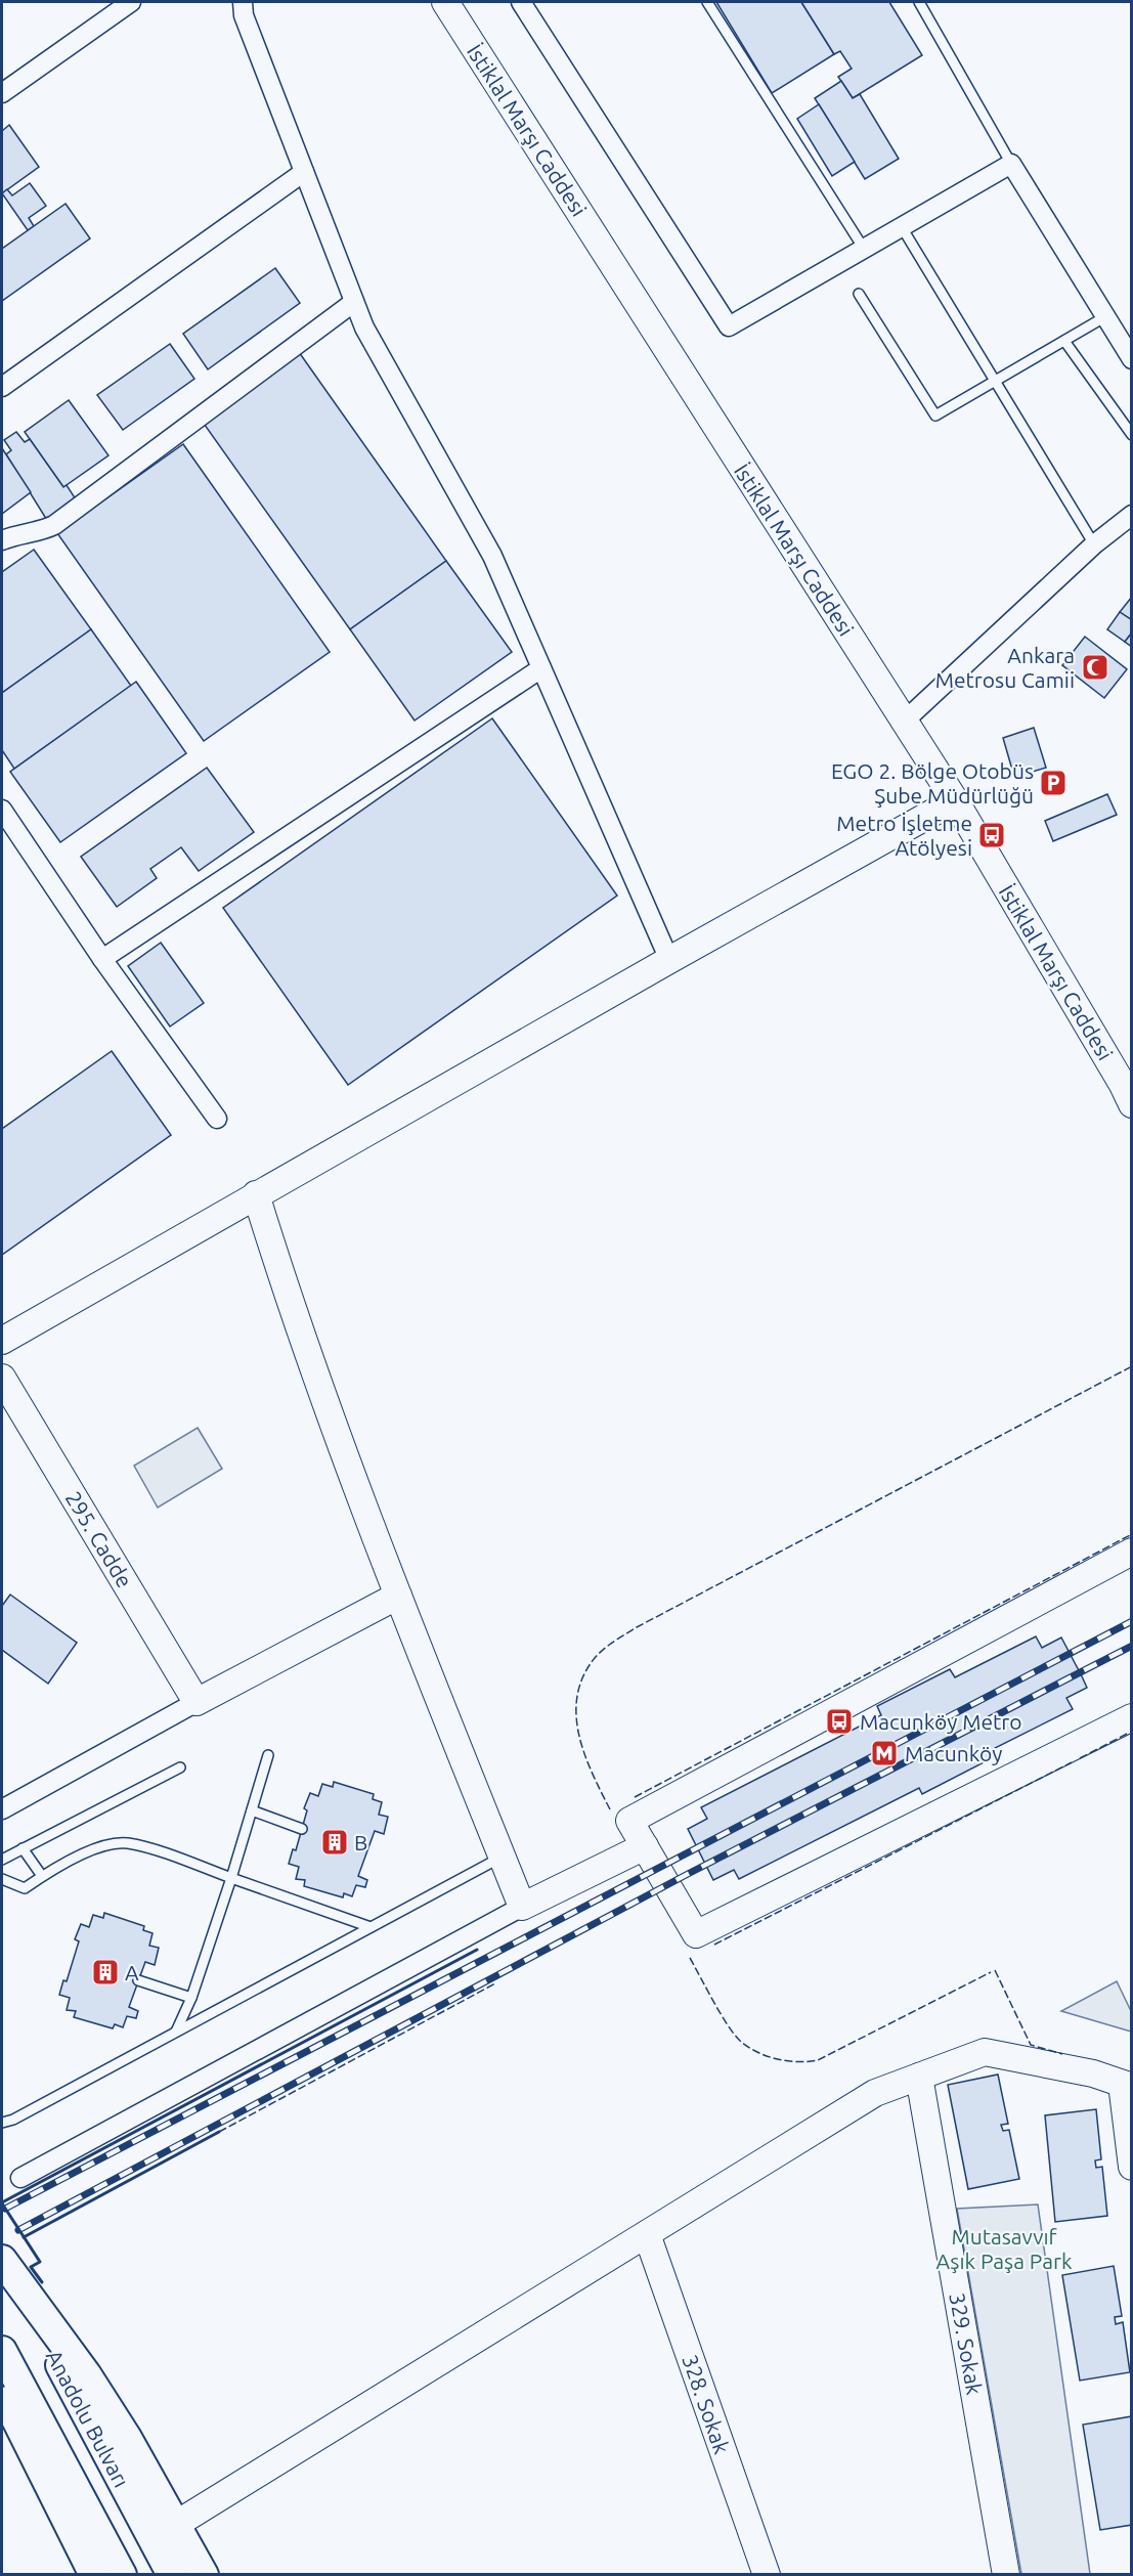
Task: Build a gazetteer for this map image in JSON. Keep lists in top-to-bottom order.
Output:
{
  "streets": {
    "main road": ["Anadolu Bulvarı"],
    "street": [
      "İstiklal Marşı Caddesi",
      "295. Cadde",
      "329. Sokak",
      "328. Sokak"
    ]
  },
  "parks": ["Mutasavvıf Aşık Paşa Park"],
  "places": {
    "mosque": ["Ankara Metrosu Camii"],
    "parking": ["EGO 2. Bölge Otobüs Şube Müdürlüğü"],
    "bus stop": ["Metro İşletme Atölyesi", "Macunköy Metro"],
    "metro station": ["Macunköy"],
    "building": ["B", "A"]
  }
}
